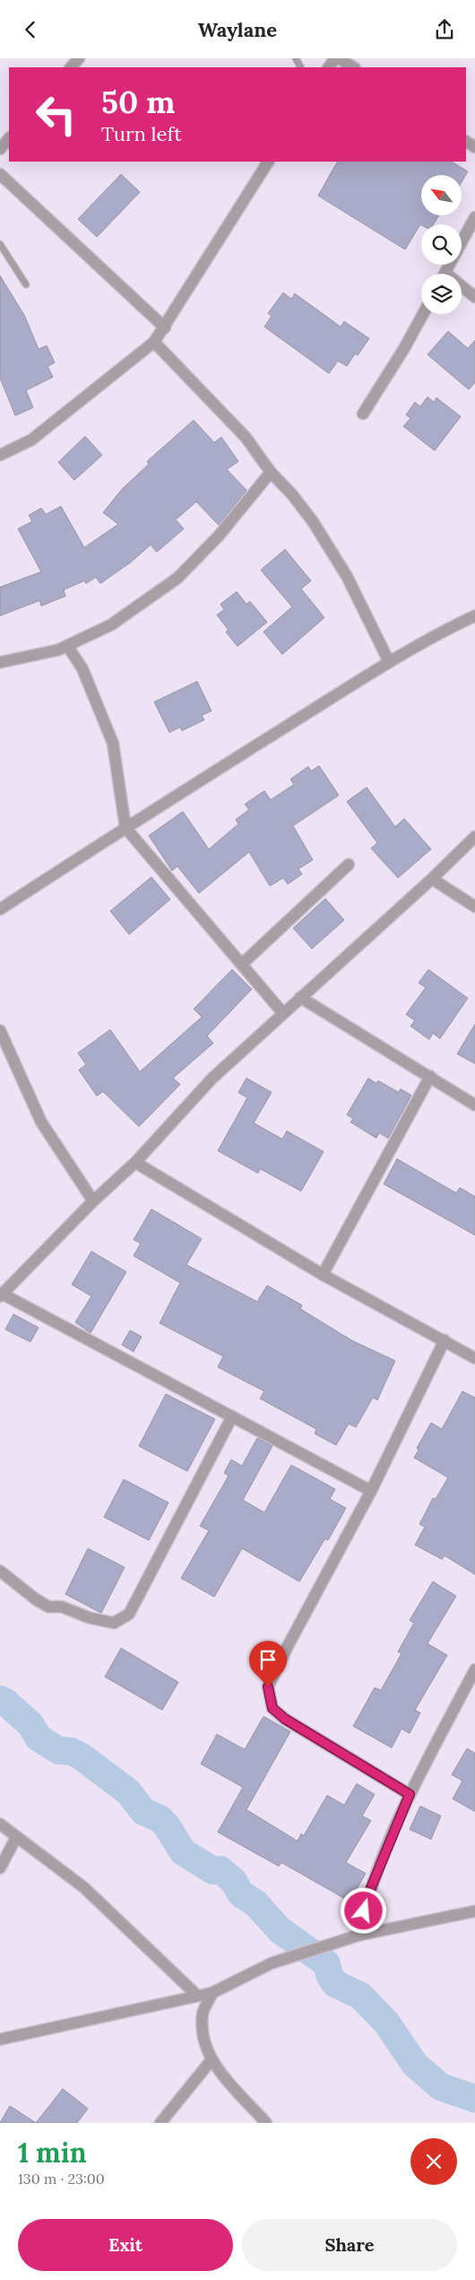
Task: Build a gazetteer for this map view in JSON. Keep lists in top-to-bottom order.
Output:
{
  "north": "top left",
  "page": {
    "header": "Waylane",
    "turn": ["50 m", "Turn left"],
    "heading": ["1 min", "130 m · 23:00"],
    "buttons": ["Exit", "Share"]
  }
}
